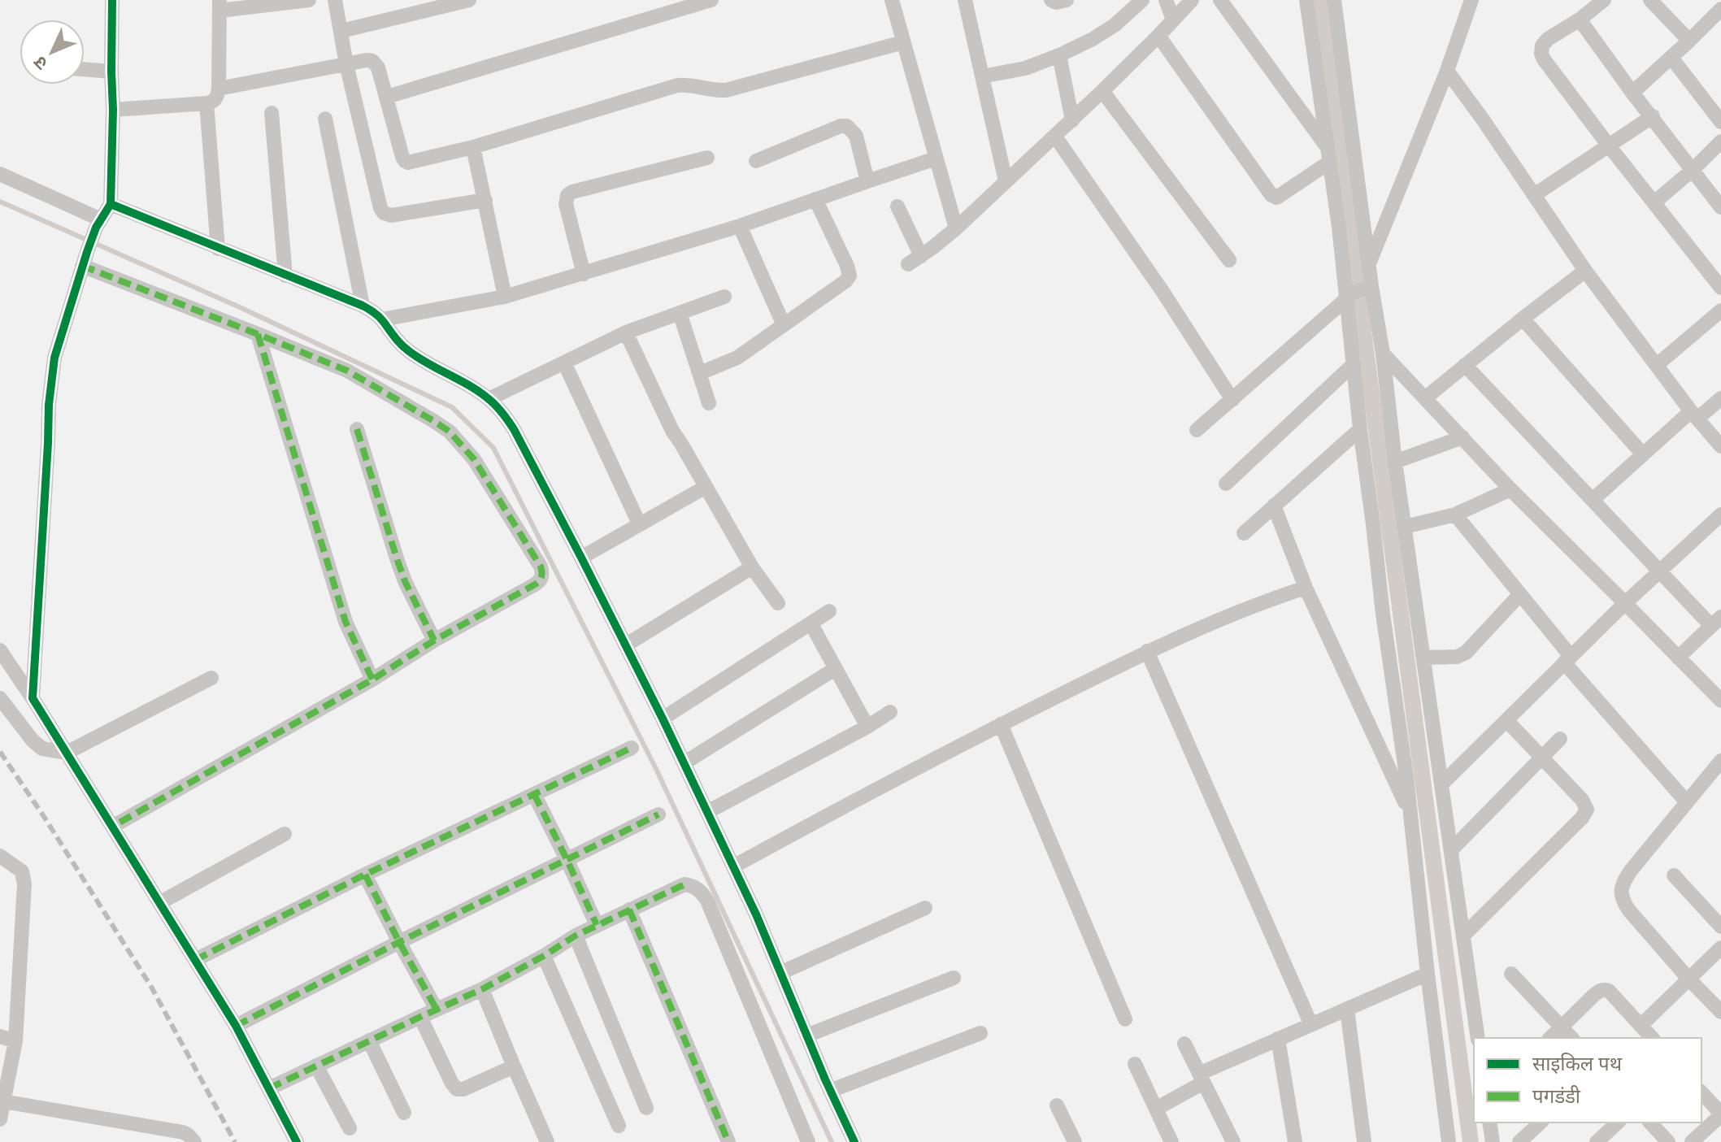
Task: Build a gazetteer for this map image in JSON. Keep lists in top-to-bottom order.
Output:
{
  "legend": ["साइकिल पथ", "पगडंडी"],
  "north": "bottom left"
}
